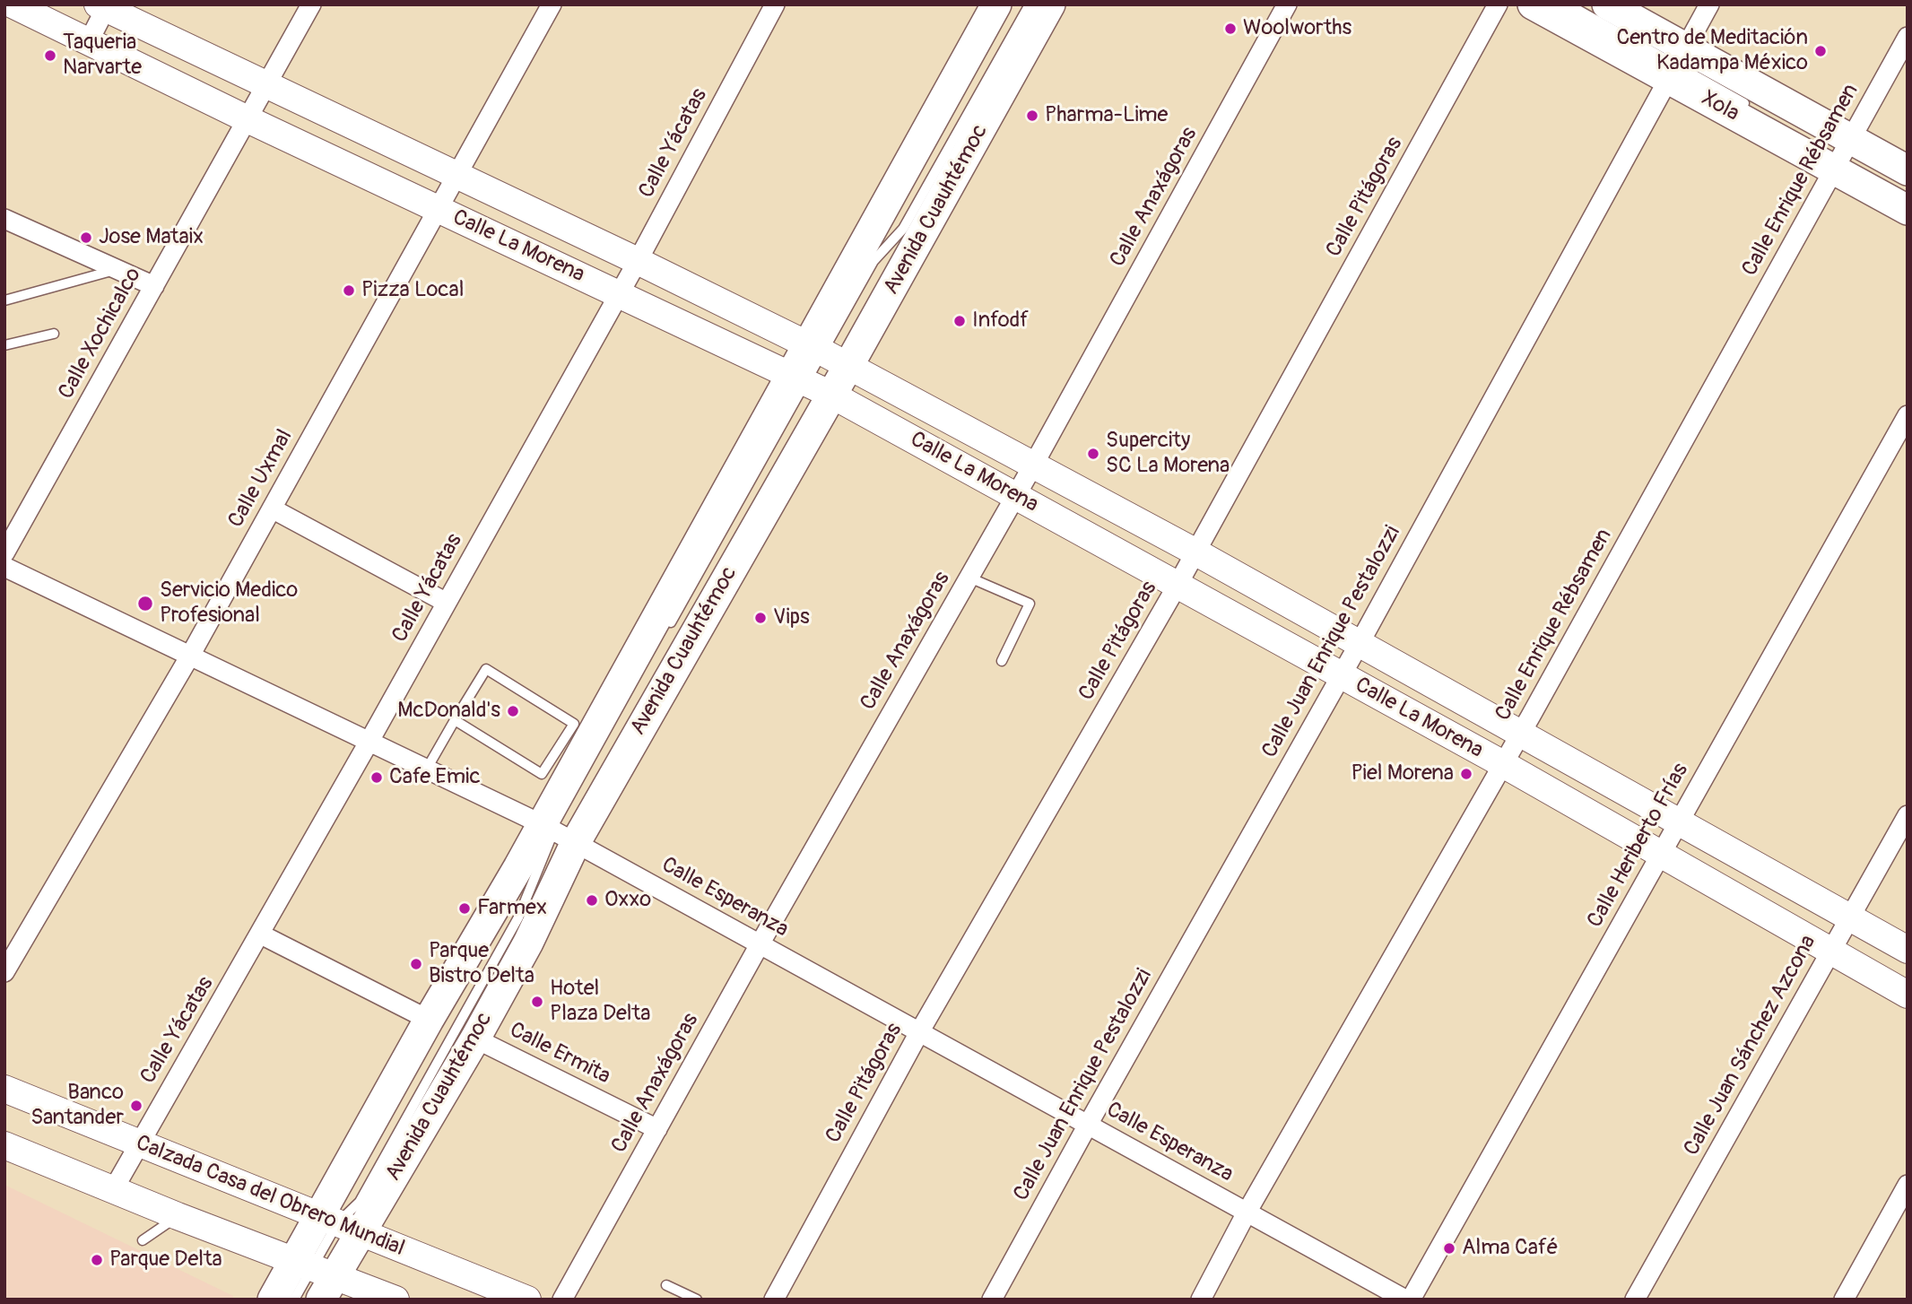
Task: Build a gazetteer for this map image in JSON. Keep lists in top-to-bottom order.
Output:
{
  "streets": {
    "main road": ["Xola", "Avenida Cuauhtémoc"],
    "street": [
      "Calle Yácatas",
      "Calle Enrique Rébsamen",
      "Calle Anaxágoras",
      "Calle Pitágoras",
      "Calle La Morena",
      "Calle Xochicalco",
      "Calle Uxmal",
      "Calle Juan Enrique Pestalozzi",
      "Calle Heriberto Frías",
      "Calle Esperanza",
      "Calle Juan Sánchez Azcona",
      "Calle Ermita",
      "Calzada Casa del Obrero Mundial"
    ]
  },
  "crossings": [
    ["Xola", "Calle Enrique Rébsamen"],
    ["Xola", "Calle Juan Enrique Pestalozzi"],
    ["Calle Yácatas", "Calle La Morena"],
    ["Calle Yácatas", "Calle Esperanza"],
    ["Calle Yácatas", "Calzada Casa del Obrero Mundial"],
    ["Calle Enrique Rébsamen", "Calle La Morena"],
    ["Calle Enrique Rébsamen", "Calle Esperanza"],
    ["Calle Anaxágoras", "Calle La Morena"],
    ["Calle Anaxágoras", "Calle Esperanza"],
    ["Calle Anaxágoras", "Calle Ermita"],
    ["Calle Pitágoras", "Calle La Morena"],
    ["Calle Pitágoras", "Calle Esperanza"],
    ["Avenida Cuauhtémoc", "Calle La Morena"],
    ["Avenida Cuauhtémoc", "Calle Esperanza"],
    ["Avenida Cuauhtémoc", "Calle Ermita"],
    ["Avenida Cuauhtémoc", "Calzada Casa del Obrero Mundial"],
    ["Calle La Morena", "Calle Xochicalco"],
    ["Calle La Morena", "Calle Uxmal"],
    ["Calle La Morena", "Calle Juan Enrique Pestalozzi"],
    ["Calle La Morena", "Calle Heriberto Frías"],
    ["Calle La Morena", "Calle Juan Sánchez Azcona"],
    ["Calle Uxmal", "Calle Esperanza"],
    ["Calle Juan Enrique Pestalozzi", "Calle Esperanza"]
  ],
  "places": [
    "Woolworths",
    "Centro de Meditación Kadampa México",
    "Taqueria Narvarte",
    "Pharma-Lime",
    "Jose Mataix",
    "Pizza Local",
    "Infodf",
    "Supercity SC La Morena",
    "Servicio Medico Profesional",
    "Vips",
    "McDonald's",
    "Piel Morena",
    "Cafe Emic",
    "Oxxo",
    "Farmex",
    "Parque Bistro Delta",
    "Hotel Plaza Delta",
    "Banco Santander",
    "Alma Café",
    "Parque Delta"
  ]
}
